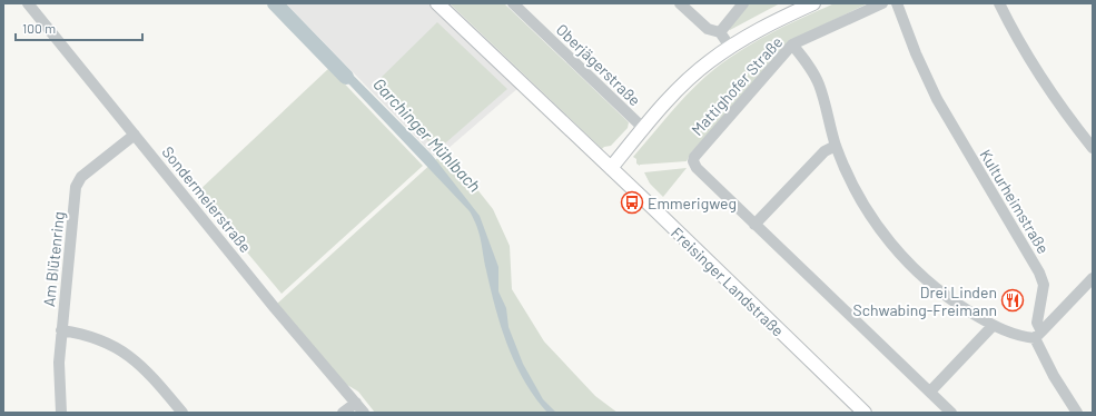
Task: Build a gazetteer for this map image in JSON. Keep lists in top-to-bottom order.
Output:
{
  "streets": {
    "main road": ["Freisinger Landstraße"],
    "street": [
      "Oberjägerstraße",
      "Mattighofer Straße",
      "Sondermeierstraße",
      "Kulturheimstraße",
      "Am Blütenring"
    ]
  },
  "crossings": [
    ["Sondermeierstraße", "Am Blütenring"]
  ],
  "water": ["Garchinger Mühlbach"],
  "places": {
    "bus stop": ["Emmerigweg"],
    "restaurant": ["Drei Linden Schwabing-Freimann"]
  },
  "scale_bar": "100 m"
}
